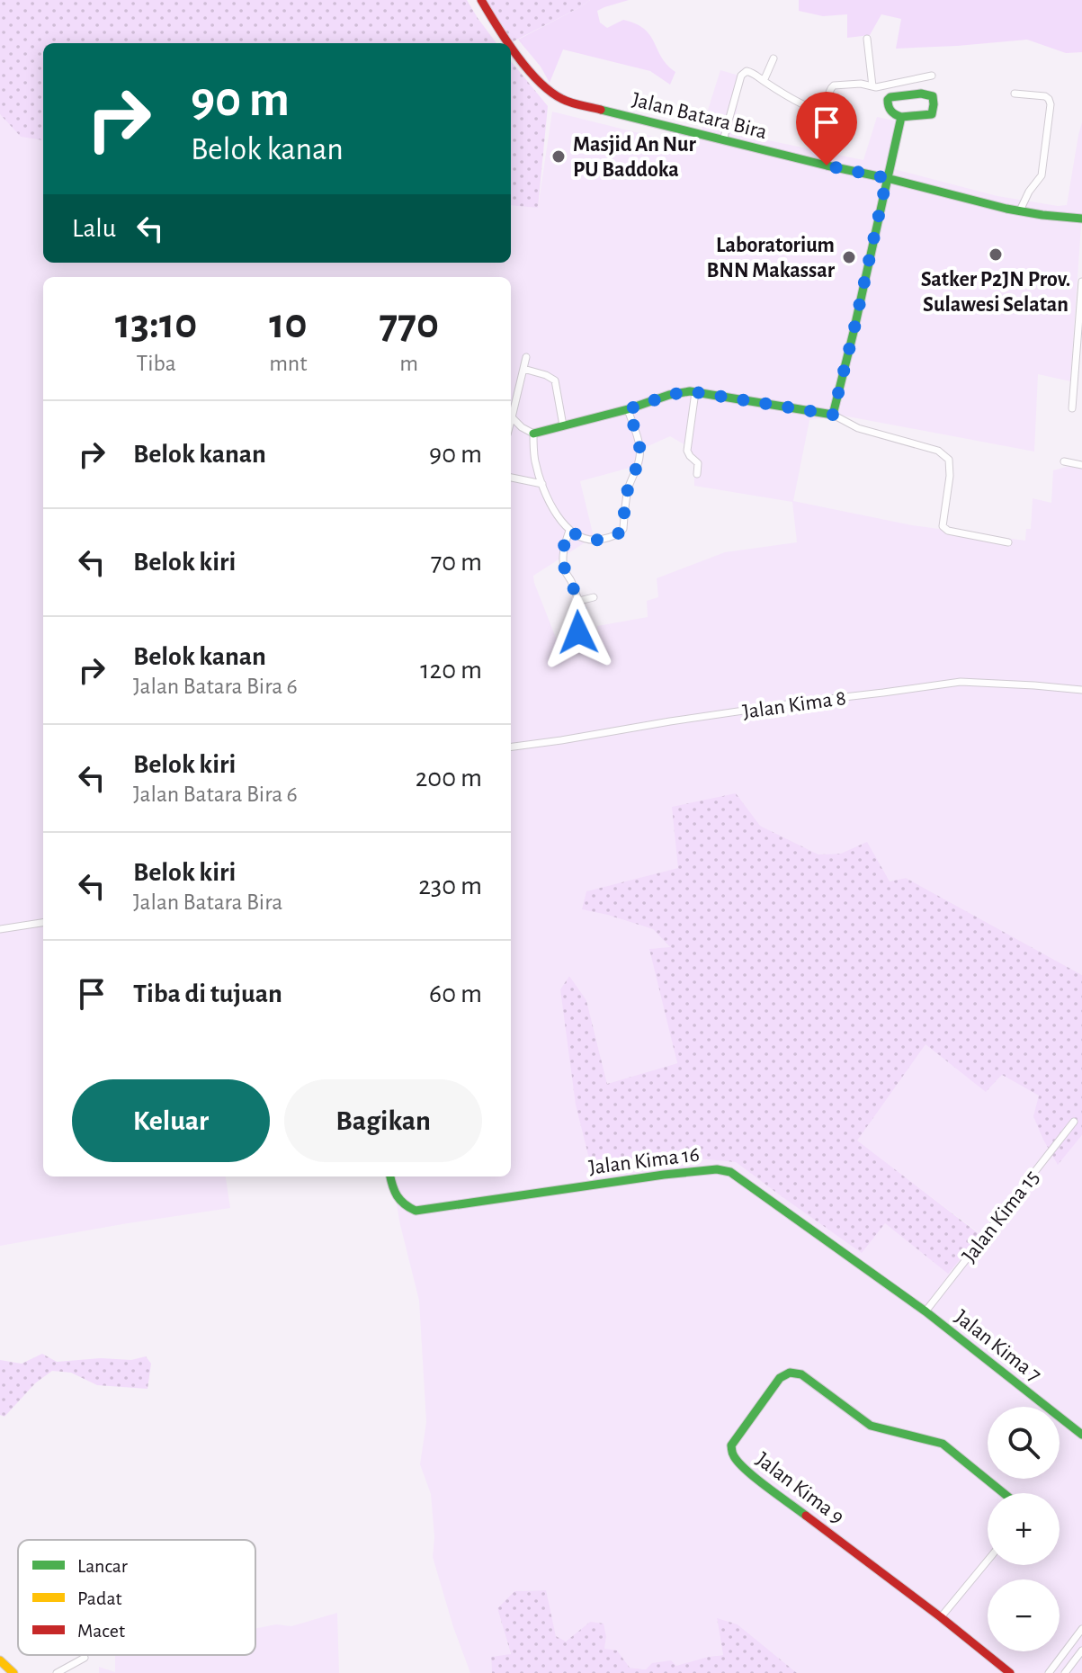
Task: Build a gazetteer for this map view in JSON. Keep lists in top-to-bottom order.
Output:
{
  "streets": {
    "street": [
      "Jalan Batara Bira",
      "Jalan Kima 8",
      "Jalan Kima 16",
      "Jalan Kima 15",
      "Jalan Kima 7",
      "Jalan Kima 9"
    ]
  },
  "crossings": [
    ["Jalan Kima 16", "Jalan Kima 15"],
    ["Jalan Kima 16", "Jalan Kima 7"],
    ["Jalan Kima 15", "Jalan Kima 7"]
  ],
  "places": ["Masjid An Nur PU Baddoka", "Satker P2JN Prov. Sulawesi Selatan", "Laboratorium BNN Makassar"],
  "legend": ["Lancar", "Padat", "Macet"],
  "page": {
    "turn": ["90 m", "Belok kanan"],
    "then": "Lalu",
    "eta": [
      "13:10",
      "Tiba",
      "10",
      "mnt",
      "770",
      "m"
    ],
    "list": [
      {
        "name": "Belok kanan",
        "value": "90 m"
      },
      {
        "name": "Belok kiri",
        "value": "70 m"
      },
      {
        "name": "Belok kanan",
        "note": "Jalan Batara Bira 6",
        "value": "120 m"
      },
      {
        "name": "Belok kiri",
        "note": "Jalan Batara Bira 6",
        "value": "200 m"
      },
      {
        "name": "Belok kiri",
        "note": "Jalan Batara Bira",
        "value": "230 m"
      },
      {
        "name": "Tiba di tujuan",
        "value": "60 m"
      }
    ],
    "buttons": ["Keluar", "Bagikan"],
    "map_buttons": ["+", "−"]
  }
}
